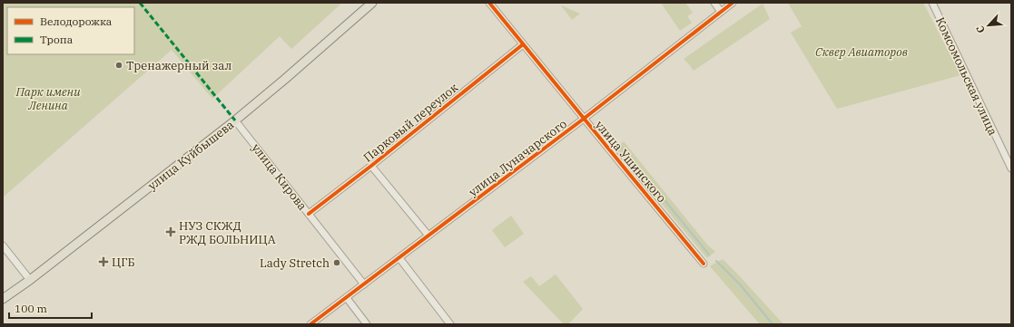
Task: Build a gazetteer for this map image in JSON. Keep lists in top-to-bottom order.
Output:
{
  "streets": {
    "main road": ["улица Куйбышева"],
    "street": [
      "Комсомольская улица",
      "Парковый переулок",
      "улица Луначарского",
      "улица Ушинского",
      "улица Кирова"
    ]
  },
  "crossings": [
    ["Парковый переулок", "улица Ушинского"],
    ["Парковый переулок", "улица Кирова"],
    ["улица Куйбышева", "улица Кирова"],
    ["улица Луначарского", "улица Ушинского"],
    ["улица Луначарского", "улица Кирова"]
  ],
  "parks": ["Сквер Авиаторов", "Парк имени Ленина"],
  "places": {
    "other": ["Тренажерный зал", "Lady Stretch"],
    "health": ["НУЗ СКЖД РЖД БОЛЬНИЦА", "ЦГБ"]
  },
  "legend": ["Велодорожка", "Тропа"],
  "scale_bar": "100 m",
  "north": "bottom left"
}
